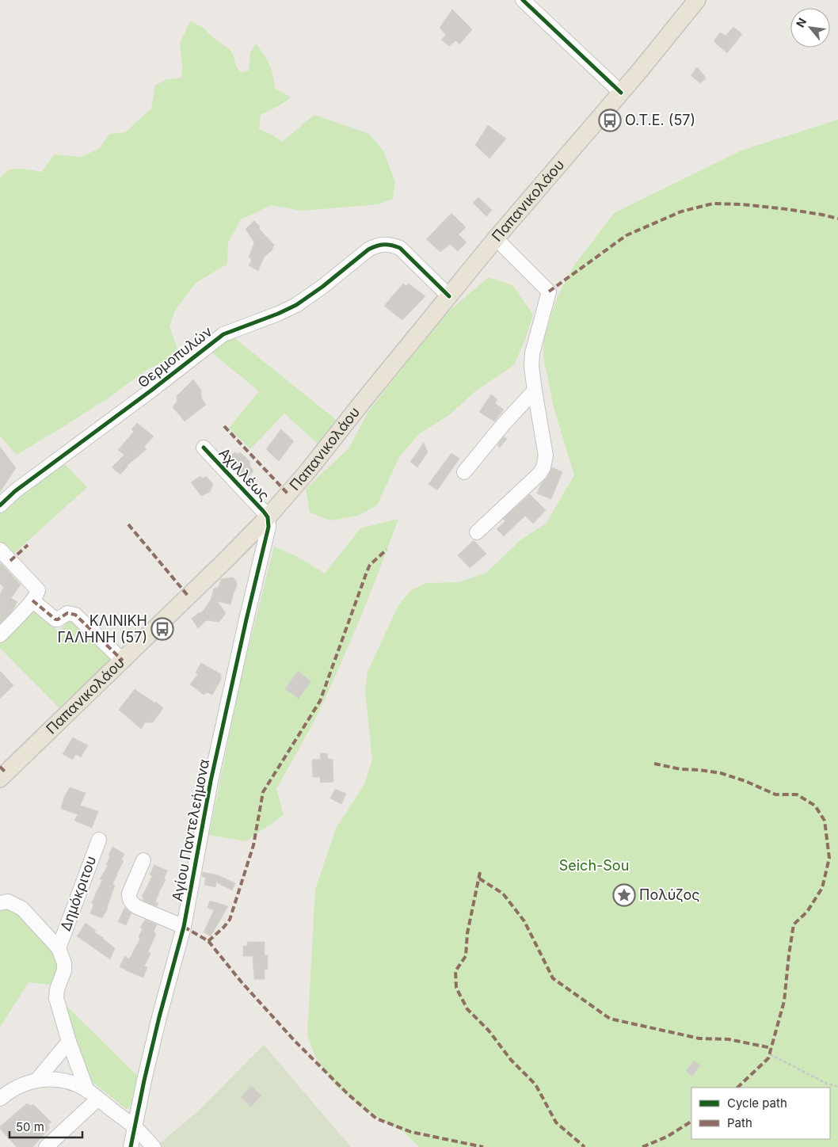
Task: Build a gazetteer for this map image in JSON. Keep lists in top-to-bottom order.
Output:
{
  "streets": {
    "main road": ["Παπανικολάου"],
    "street": [
      "Θερμοπυλών",
      "Αχιλλέως",
      "Αγίου Παντελεήμονα",
      "Δημόκριτου"
    ]
  },
  "crossings": [
    ["Παπανικολάου", "Θερμοπυλών"],
    ["Παπανικολάου", "Αχιλλέως"],
    ["Παπανικολάου", "Αγίου Παντελεήμονα"],
    ["Αχιλλέως", "Αγίου Παντελεήμονα"]
  ],
  "parks": ["Seich-Sou"],
  "places": {
    "bus stop": ["Ο.Τ.Ε. (57)", "ΚΛΙΝΙΚΗ ΓΑΛΗΝΗ (57)"],
    "place": ["Πολύζος"]
  },
  "legend": ["Cycle path", "Path"],
  "scale_bar": "50 m",
  "north": "top left"
}
